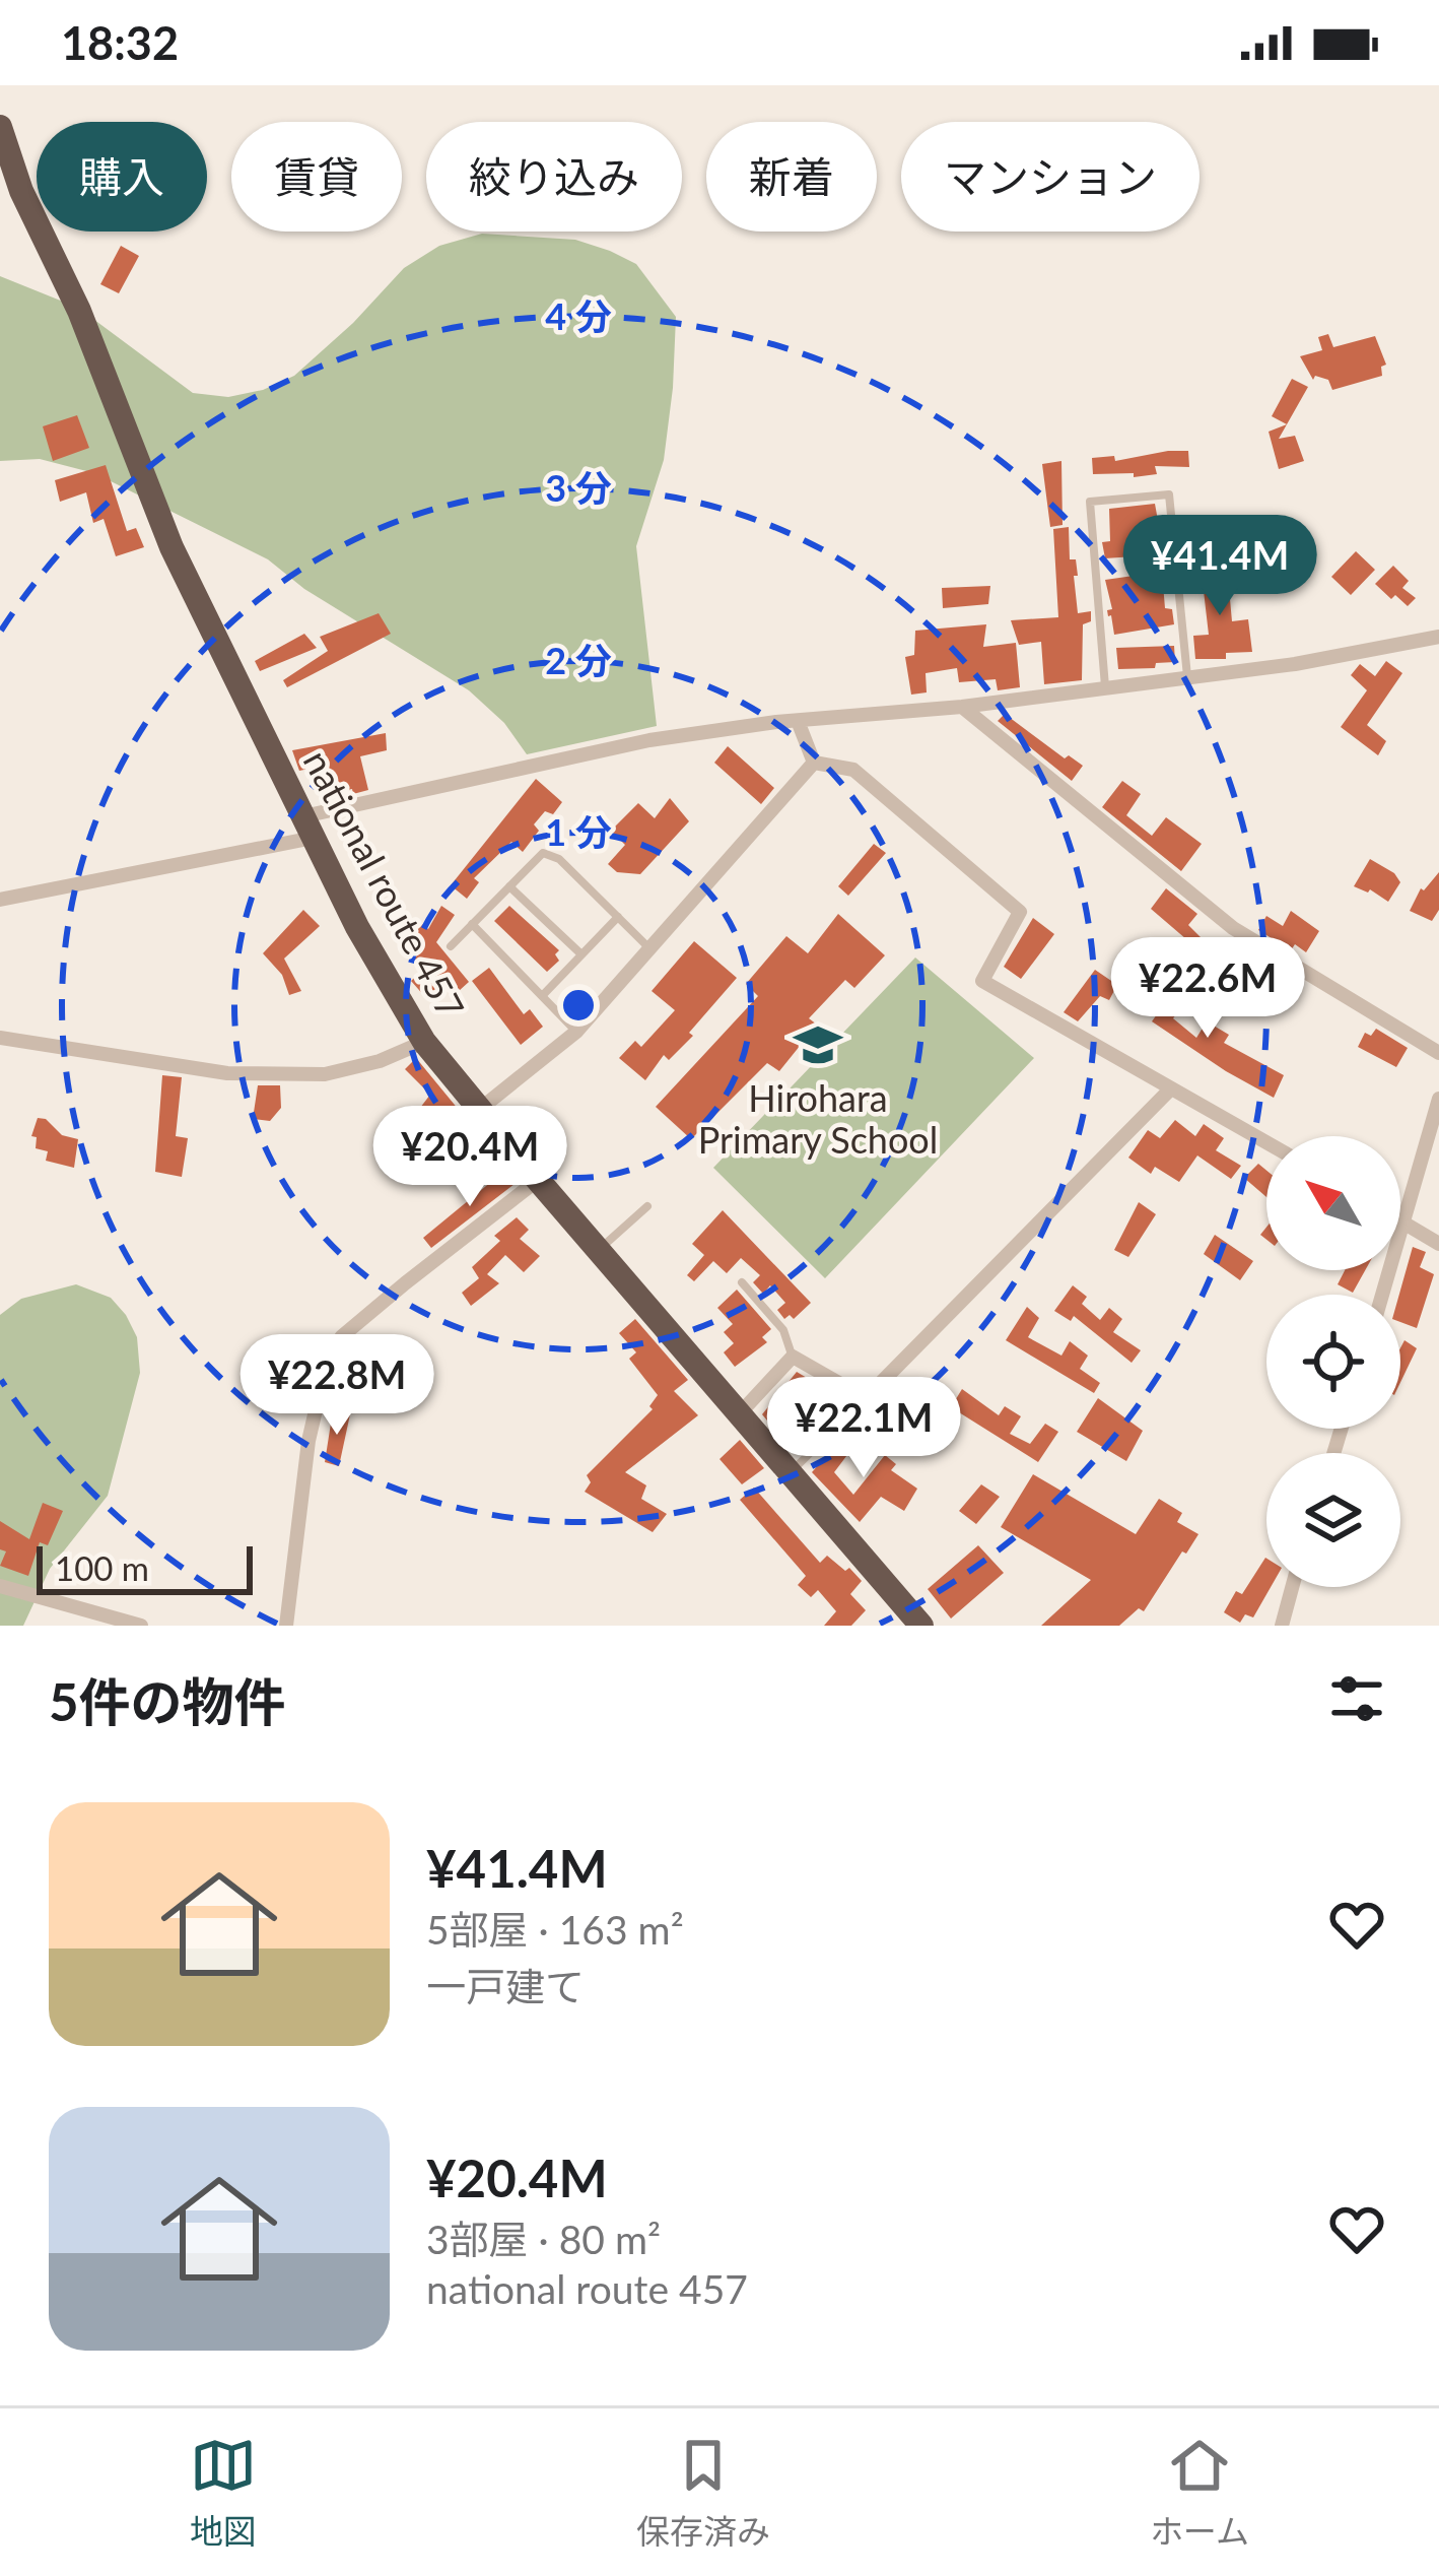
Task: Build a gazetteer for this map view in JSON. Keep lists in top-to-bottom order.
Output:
{
  "streets": {
    "highway": ["national route 457"]
  },
  "places": {
    "school or university": ["Hirohara Primary School"]
  },
  "scale_bar": "100 m",
  "north": "top left",
  "page": {
    "status": "18:32",
    "chip": [
      "購入",
      "賃貸",
      "絞り込み",
      "新着",
      "マンション"
    ],
    "price": [
      "¥41.4M",
      "¥22.6M",
      "¥20.4M",
      "¥22.8M",
      "¥22.1M"
    ],
    "scale": "100 m",
    "heading": "5件の物件",
    "list": [
      {
        "name": "¥41.4M",
        "note": "5部屋 · 163 m² · 一戸建て"
      },
      {
        "name": "¥20.4M",
        "note": "3部屋 · 80 m² · national route 457"
      }
    ],
    "tabs": ["地図", "保存済み", "ホーム"]
  },
  "rings": [
    "4 分",
    "3 分",
    "2 分",
    "1 分"
  ]
}
